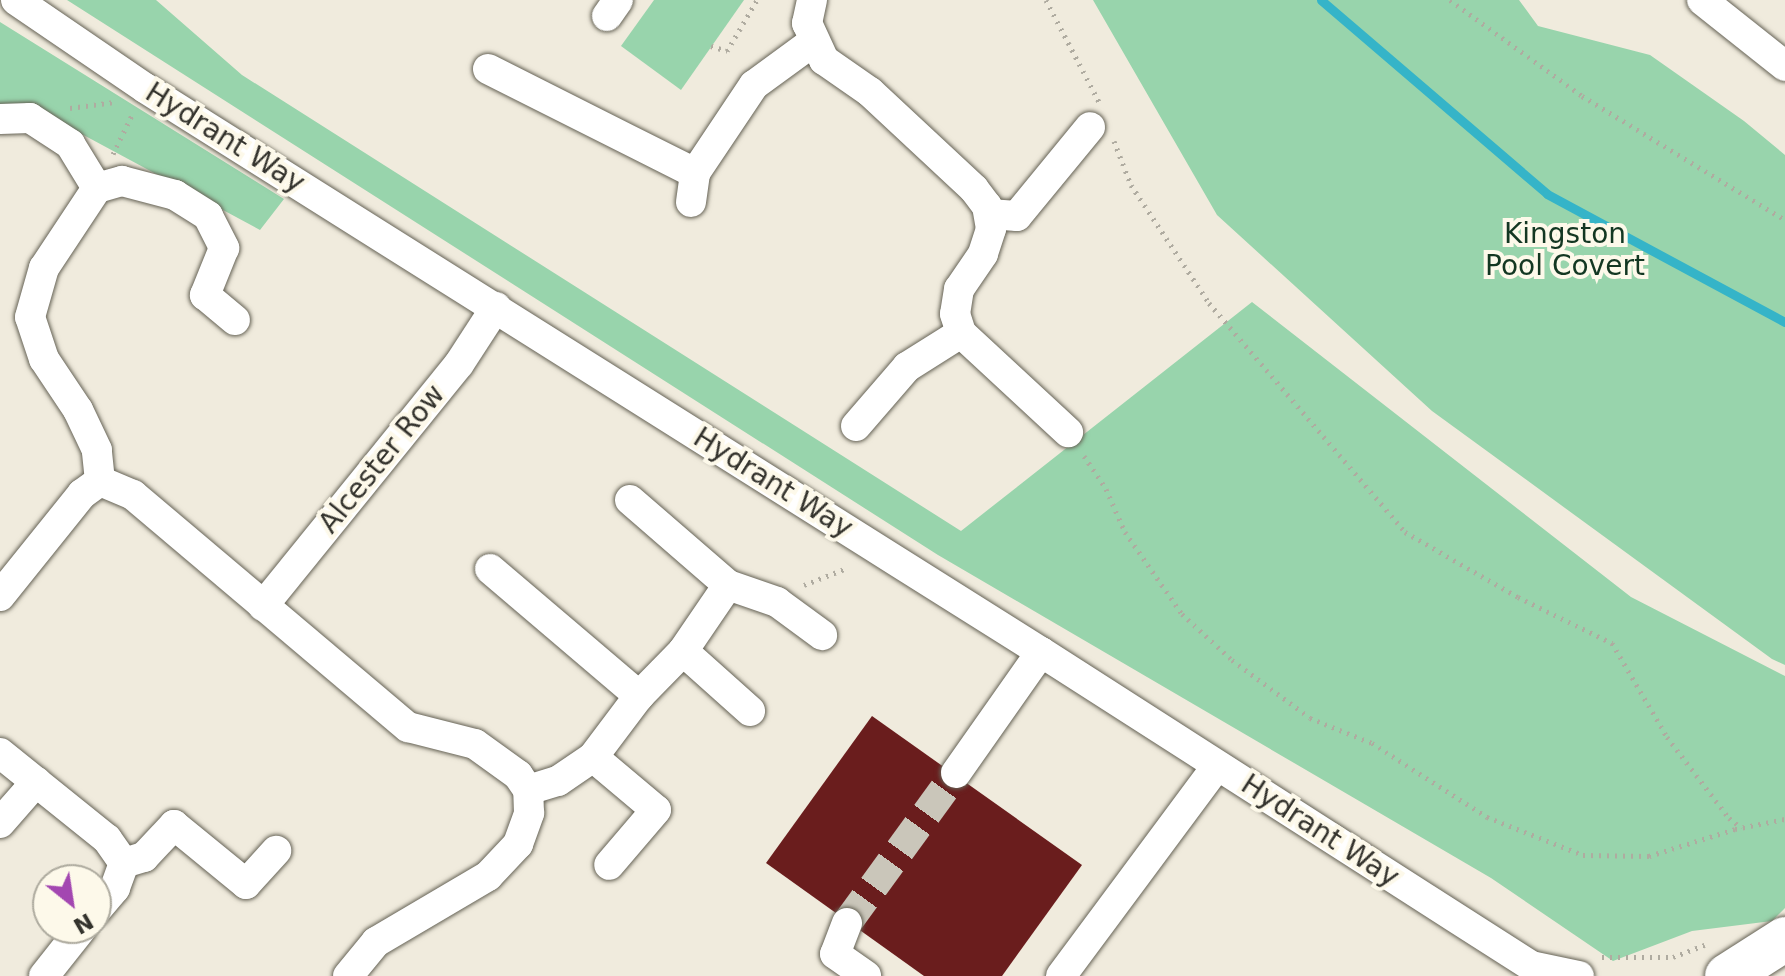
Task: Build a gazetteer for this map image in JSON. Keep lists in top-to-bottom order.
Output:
{
  "streets": {
    "street": ["Hydrant Way", "Alcester Row"]
  },
  "crossings": [
    ["Hydrant Way", "Alcester Row"]
  ],
  "parks": ["Kingston Pool Covert"],
  "north": "bottom right"
}
